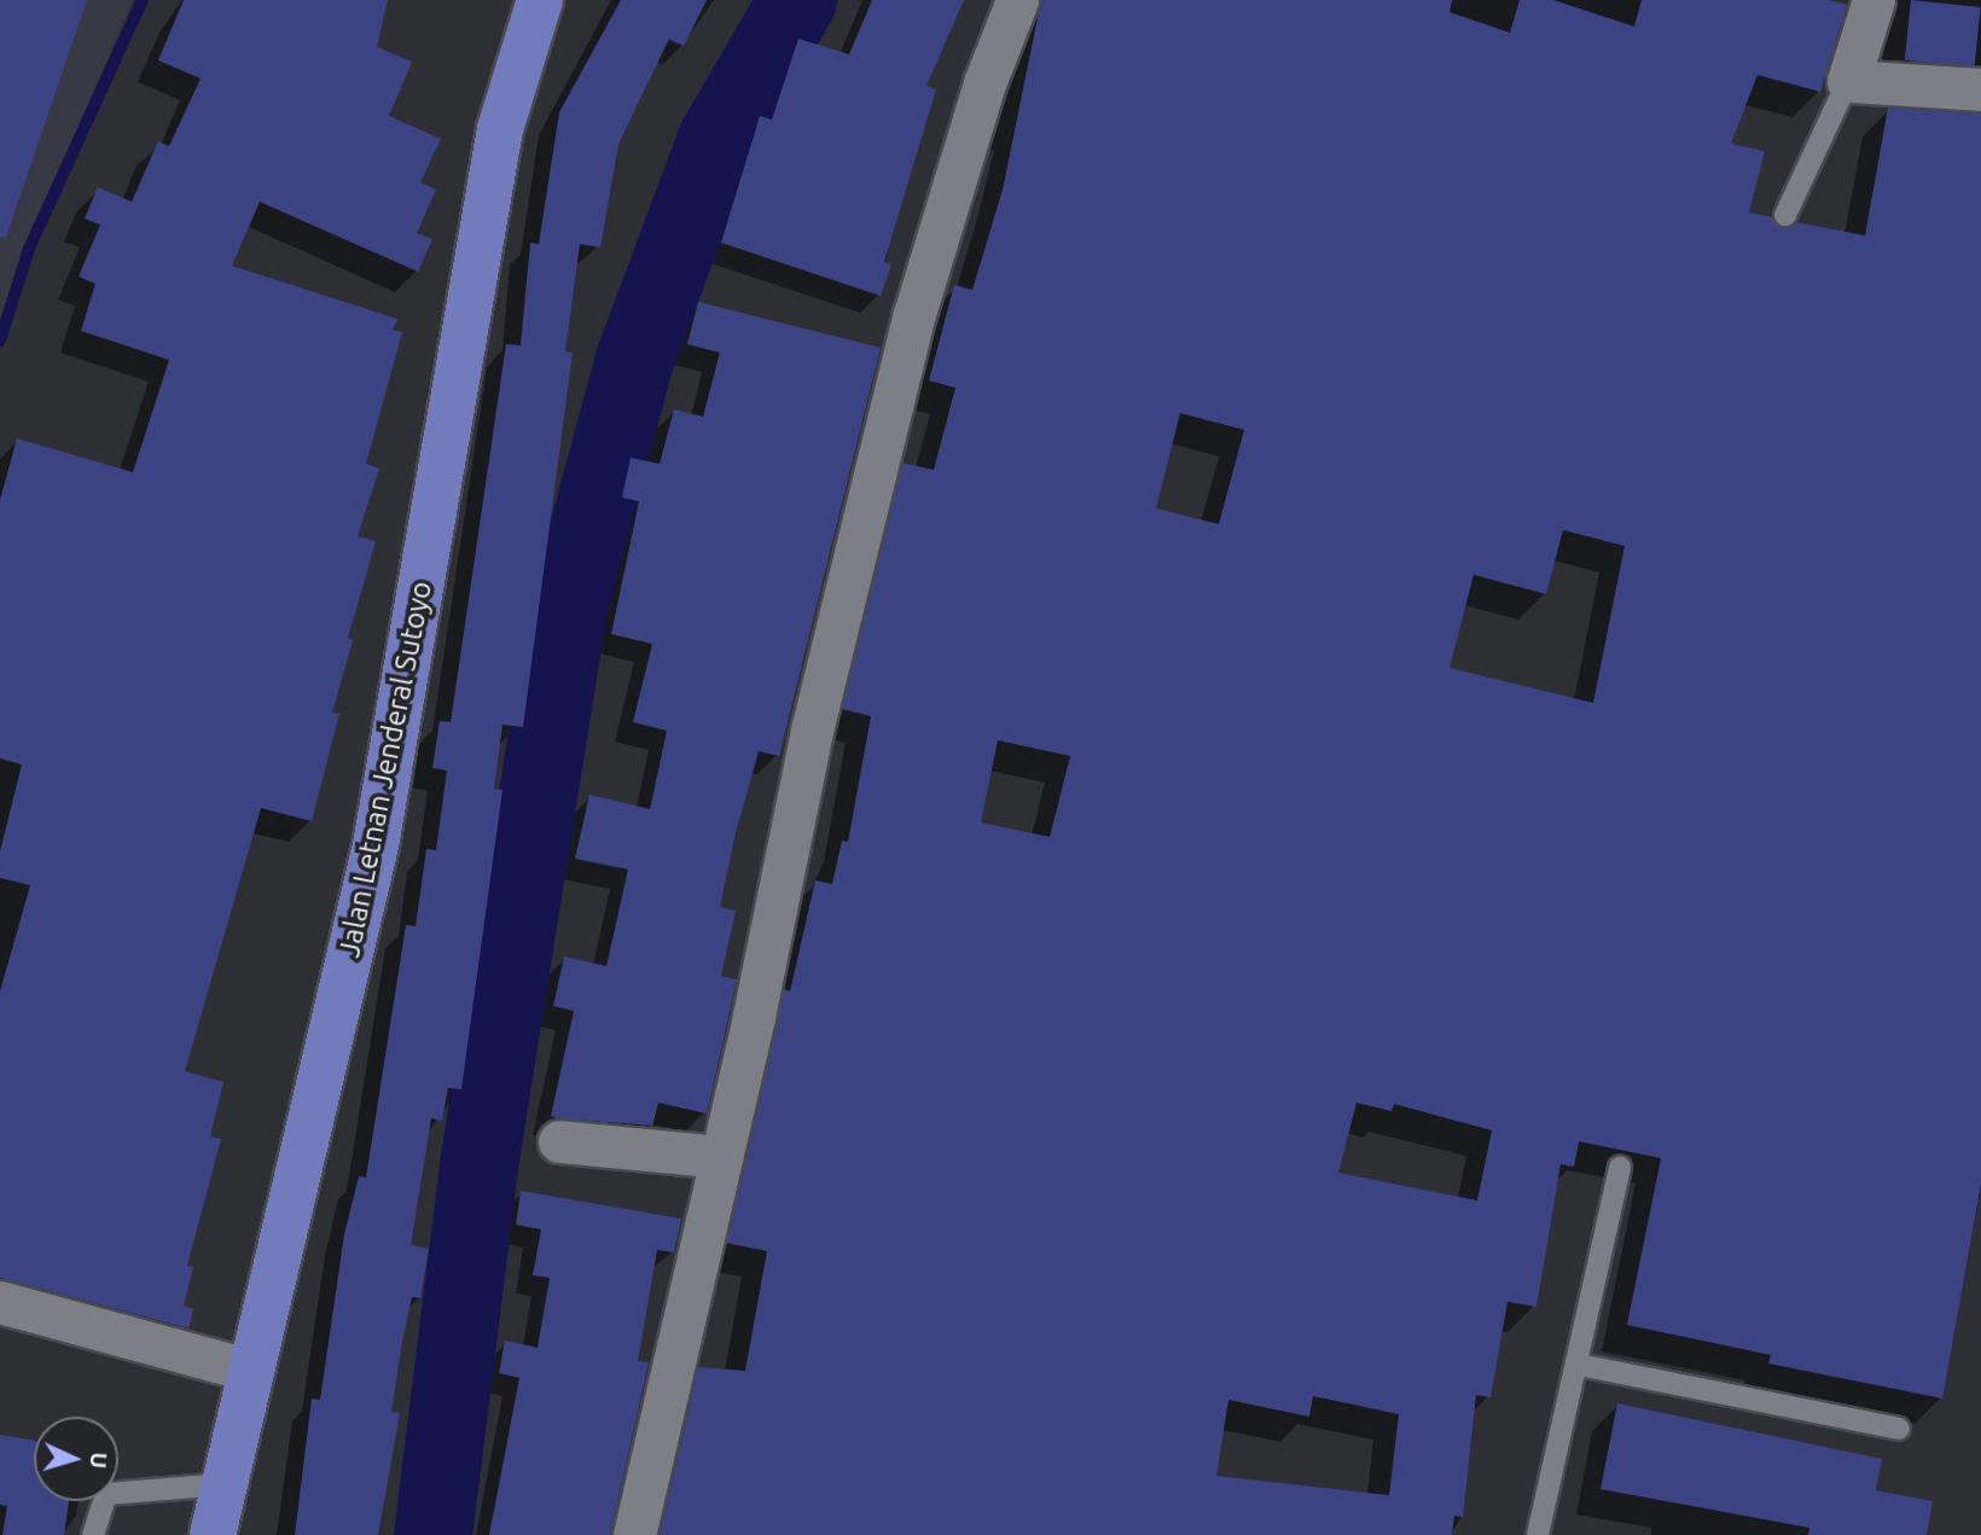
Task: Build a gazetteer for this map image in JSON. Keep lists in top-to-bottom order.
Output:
{
  "streets": {
    "highway": ["Jalan Letnan Jenderal Sutoyo"]
  },
  "north": "right"
}
